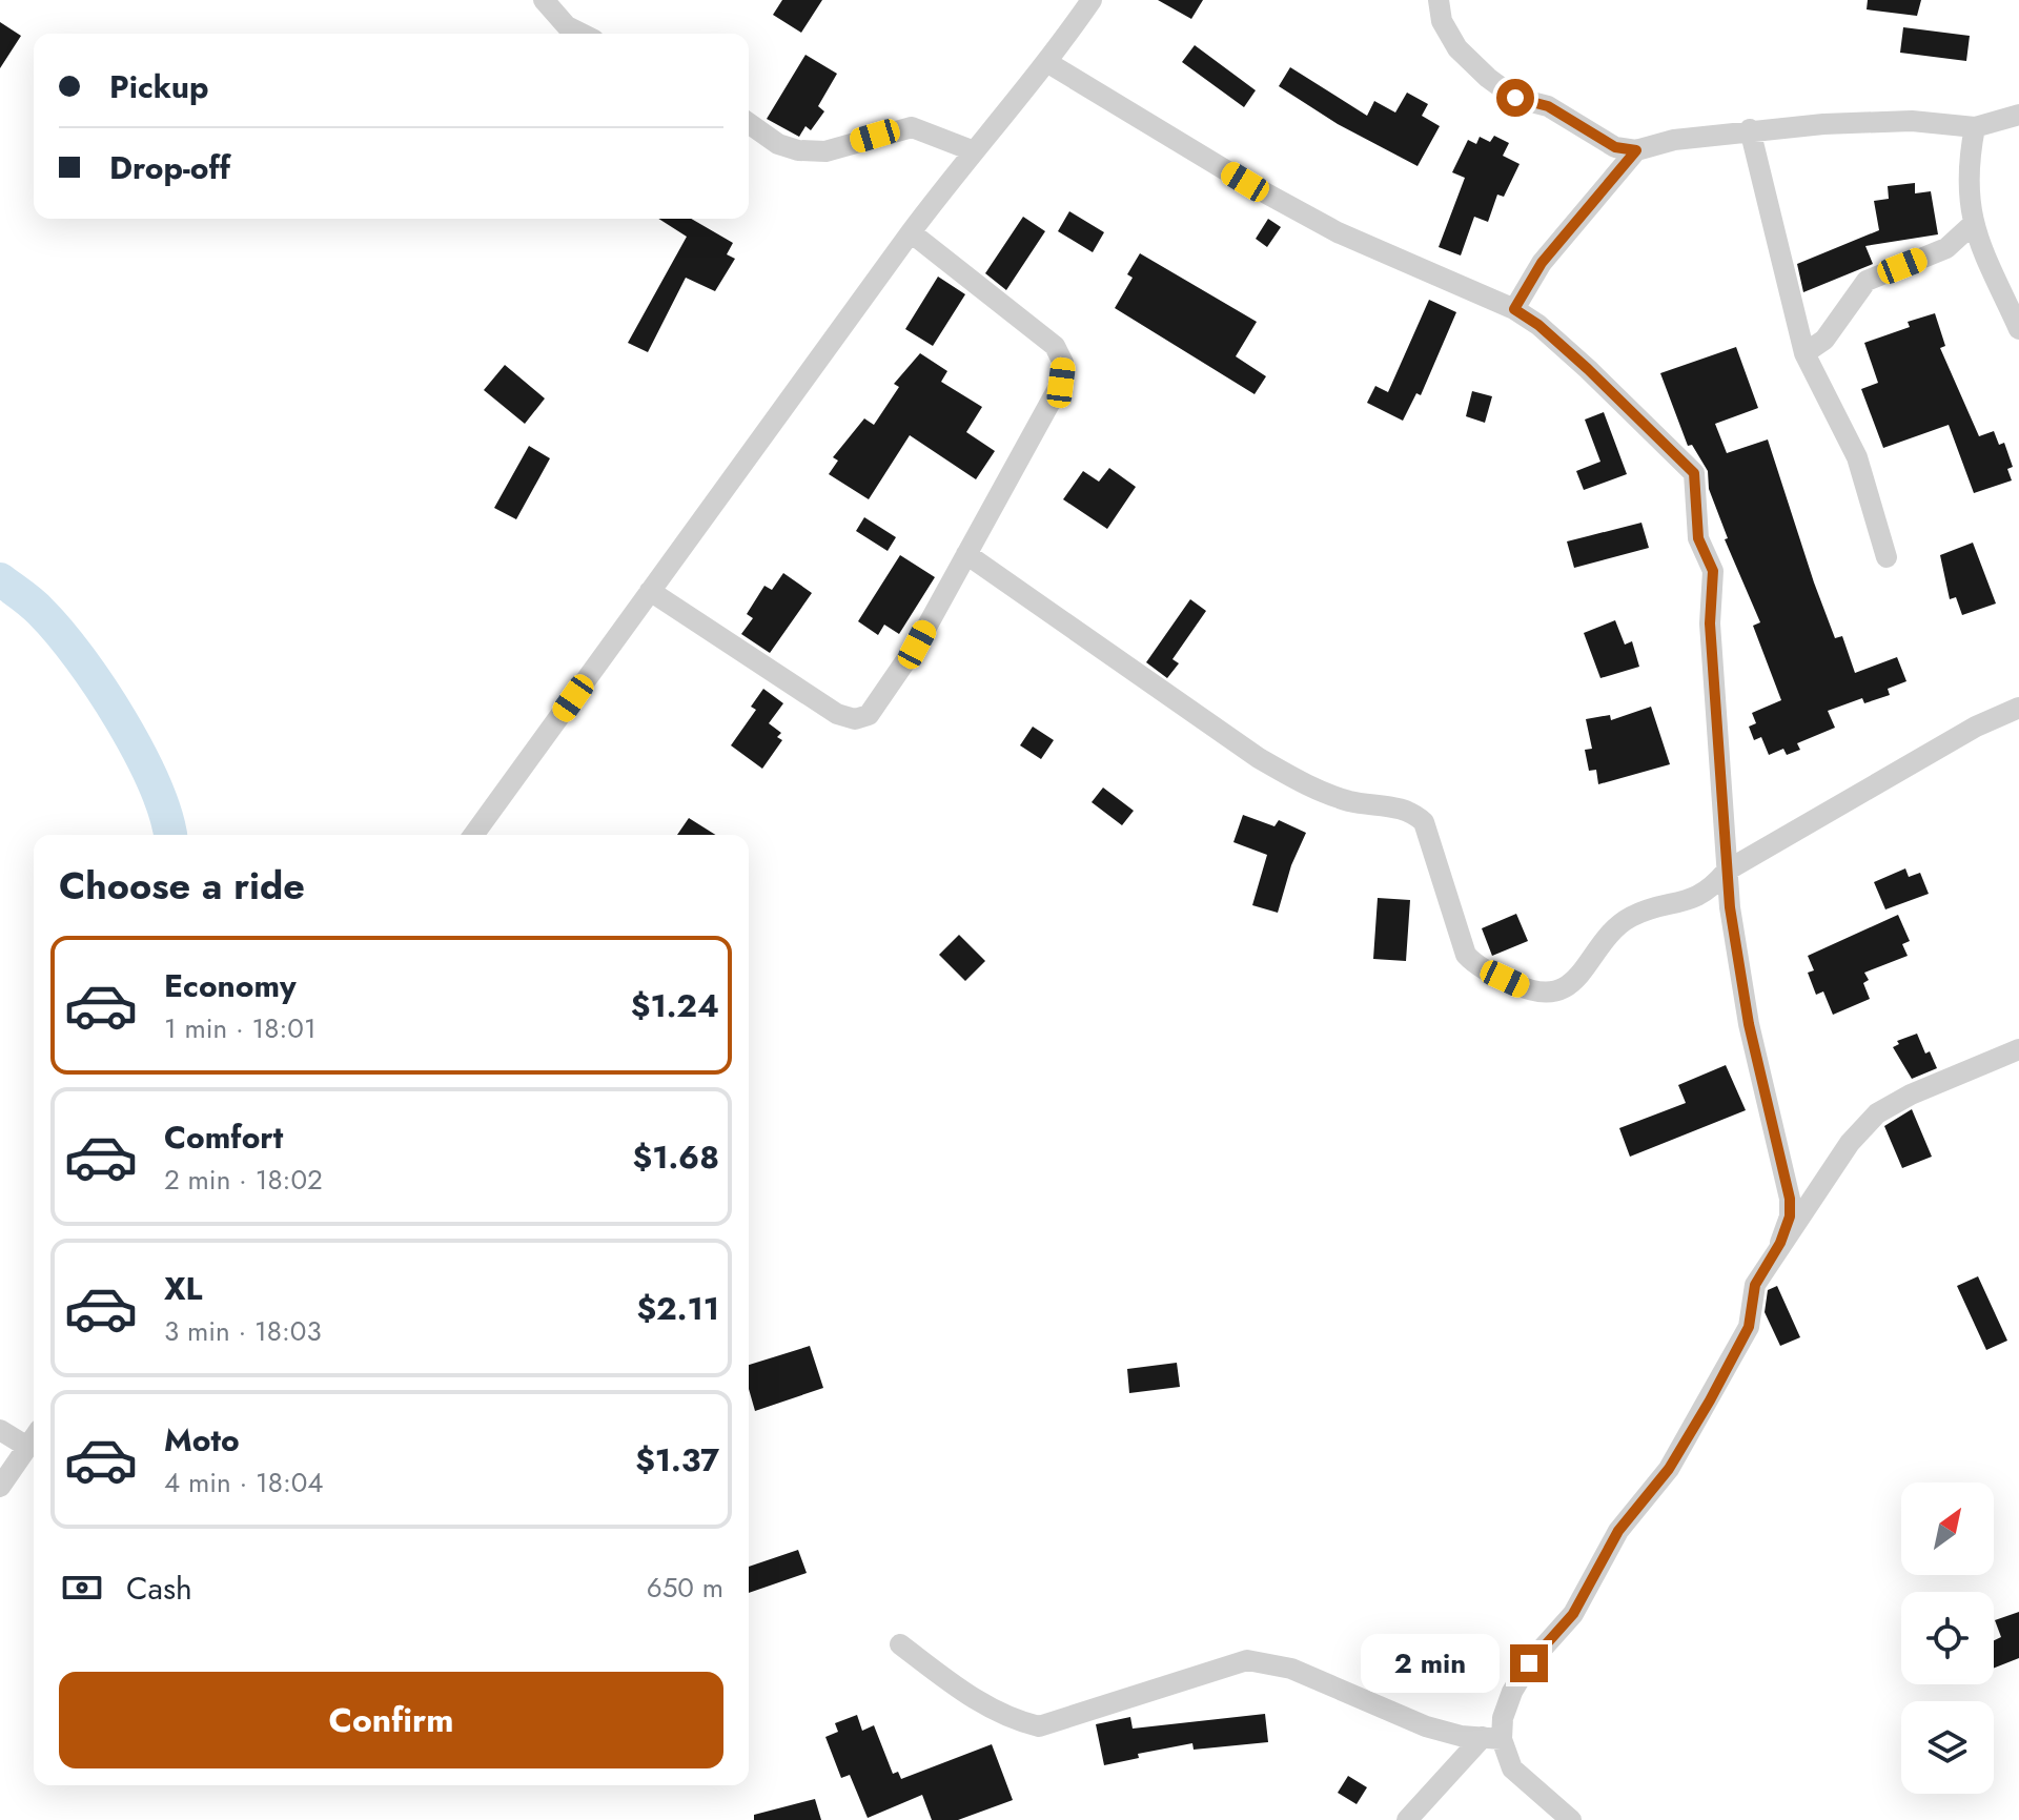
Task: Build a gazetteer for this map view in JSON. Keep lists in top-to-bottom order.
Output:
{
  "north": "top right",
  "page": {
    "banner": ["Pickup", "Drop-off"],
    "heading": "Choose a ride",
    "list": [
      {
        "name": "Economy",
        "note": "1 min · 18:01",
        "value": "$1.24"
      },
      {
        "name": "Comfort",
        "note": "2 min · 18:02",
        "value": "$1.68"
      },
      {
        "name": "XL",
        "note": "3 min · 18:03",
        "value": "$2.11"
      },
      {
        "name": "Moto",
        "note": "4 min · 18:04",
        "value": "$1.37"
      }
    ],
    "pay": ["Cash", "650 m"],
    "bubble": "2 min",
    "buttons": "Confirm"
  }
}
